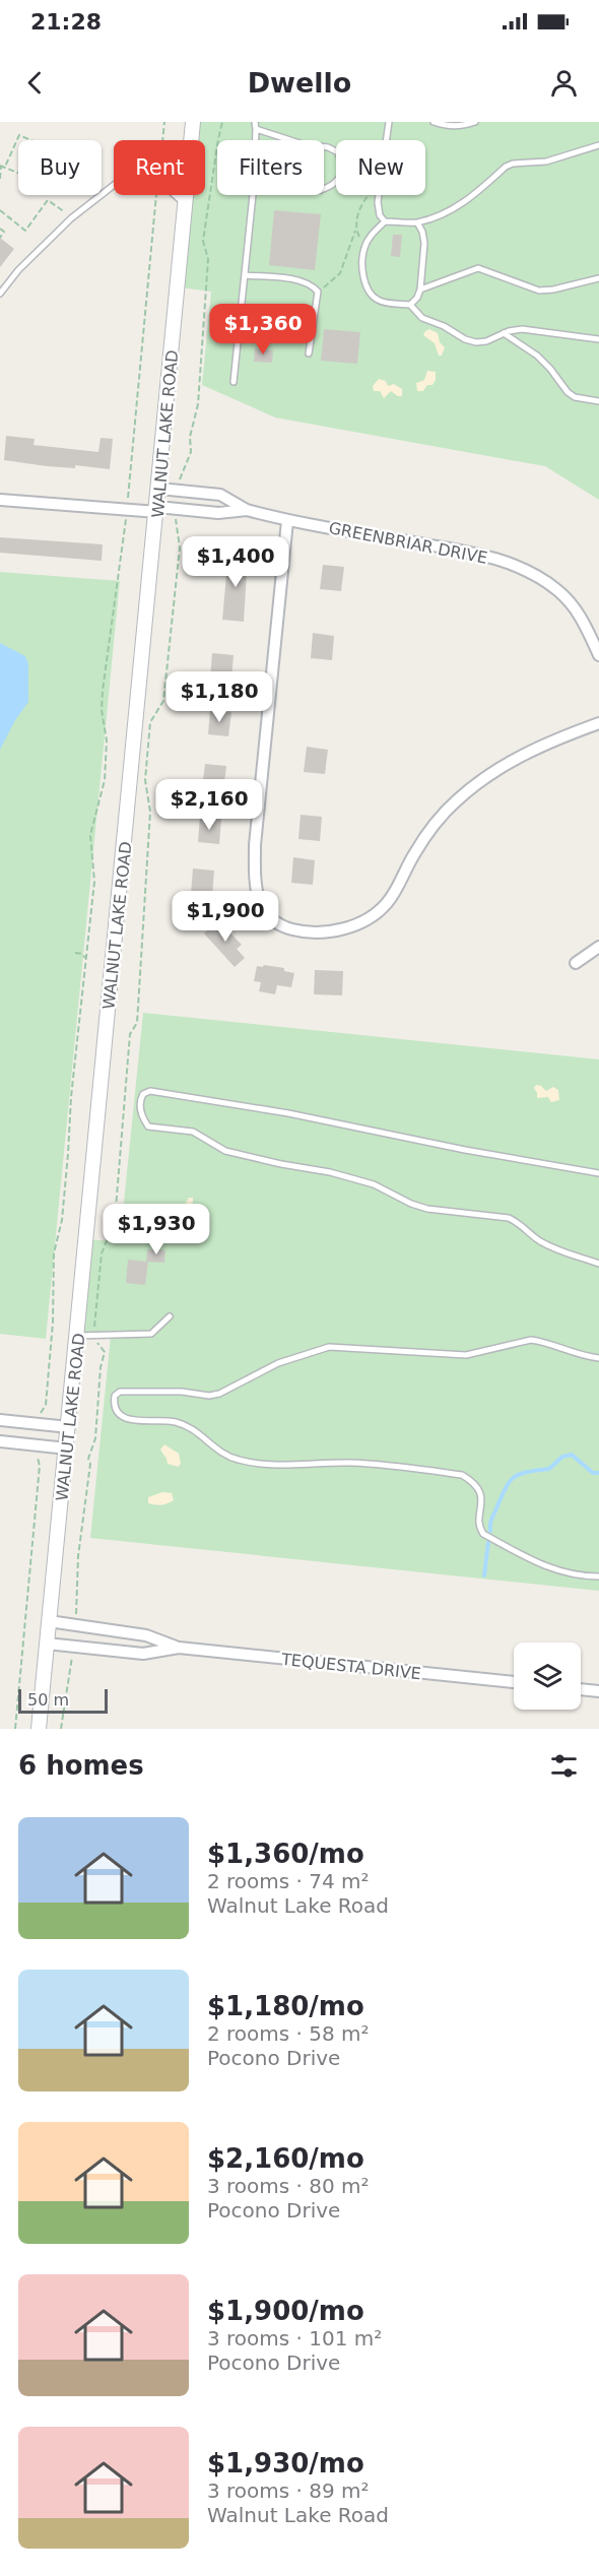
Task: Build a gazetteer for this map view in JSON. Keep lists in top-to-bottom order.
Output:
{
  "streets": {
    "street": ["WALNUT LAKE ROAD", "GREENBRIAR DRIVE", "TEQUESTA DRIVE"]
  },
  "crossings": [
    ["WALNUT LAKE ROAD", "GREENBRIAR DRIVE"],
    ["WALNUT LAKE ROAD", "TEQUESTA DRIVE"]
  ],
  "scale_bar": "50 m",
  "page": {
    "status": "21:28",
    "header": "Dwello",
    "chip": [
      "Buy",
      "Rent",
      "Filters",
      "New"
    ],
    "price": [
      "$1,360",
      "$1,400",
      "$1,180",
      "$2,160",
      "$1,900",
      "$1,930"
    ],
    "scale": "50 m",
    "heading": "6 homes",
    "list": [
      {
        "name": "$1,360/mo",
        "note": "2 rooms · 74 m² · Walnut Lake Road"
      },
      {
        "name": "$1,180/mo",
        "note": "2 rooms · 58 m² · Pocono Drive"
      },
      {
        "name": "$2,160/mo",
        "note": "3 rooms · 80 m² · Pocono Drive"
      },
      {
        "name": "$1,900/mo",
        "note": "3 rooms · 101 m² · Pocono Drive"
      },
      {
        "name": "$1,930/mo",
        "note": "3 rooms · 89 m² · Walnut Lake Road"
      }
    ]
  }
}
